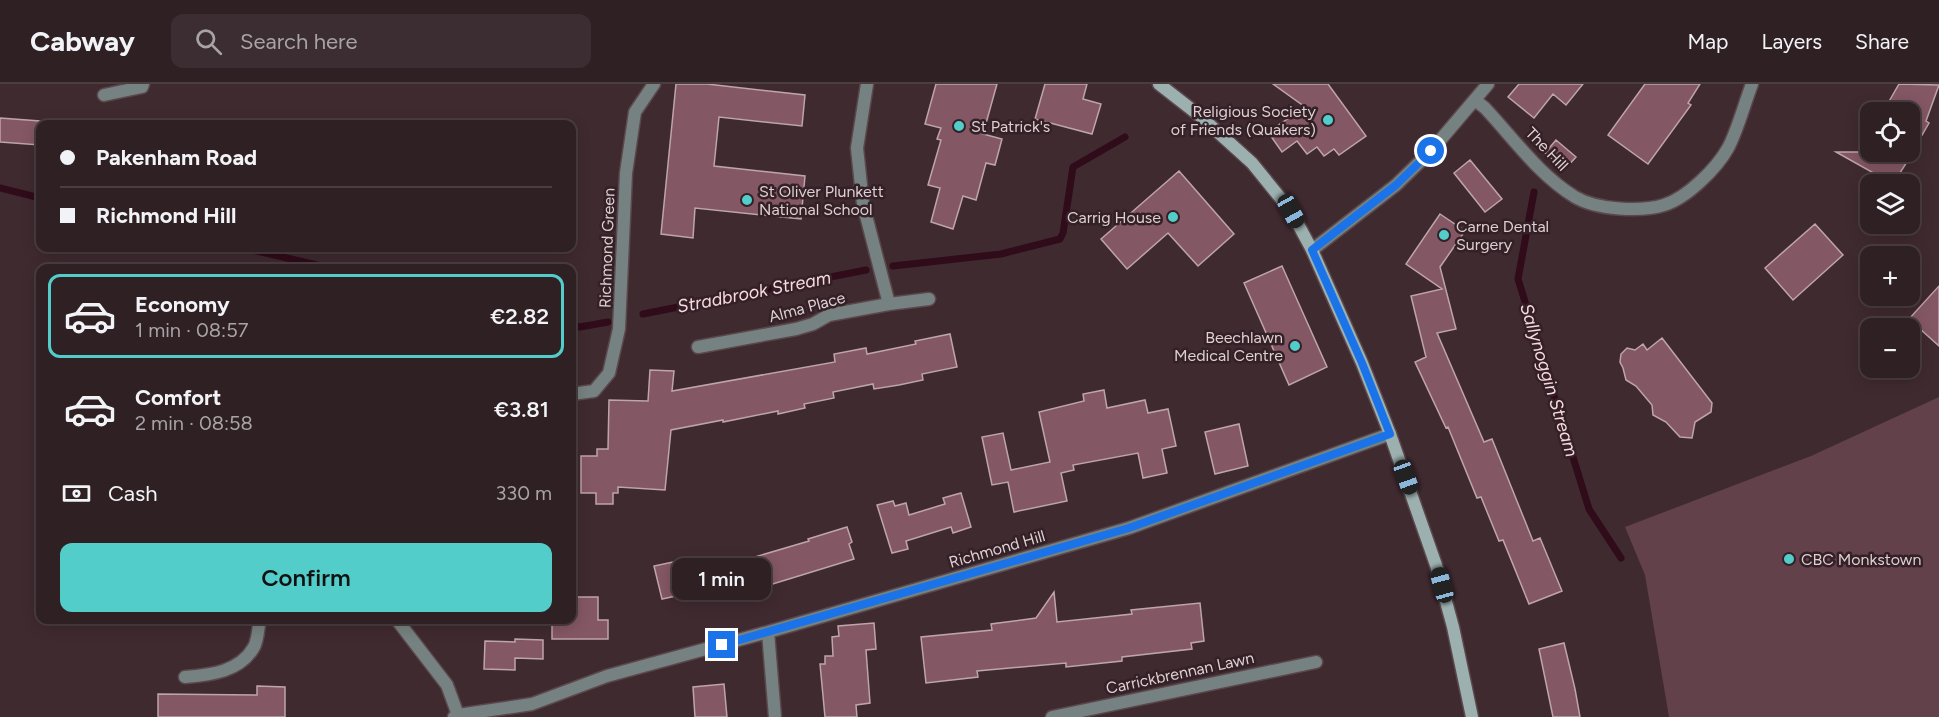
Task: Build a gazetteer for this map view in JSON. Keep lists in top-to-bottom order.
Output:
{
  "streets": {
    "street": [
      "The Hill",
      "Richmond Green",
      "Alma Place",
      "Richmond Hill",
      "Carrickbrennan Lawn"
    ]
  },
  "water": ["Stradbrook Stream", "Sallynoggin Stream"],
  "places": [
    "Religious Society of Friends (Quakers)",
    "St Patrick's",
    "St Oliver Plunkett National School",
    "Carrig House",
    "Carne Dental Surgery",
    "Beechlawn Medical Centre",
    "CBC Monkstown"
  ],
  "page": {
    "header": "Cabway",
    "search": "Search here",
    "nav": ["Map", "Layers", "Share"],
    "map_buttons": ["+", "−"],
    "banner": ["Pakenham Road", "Richmond Hill"],
    "list": [
      {
        "name": "Economy",
        "note": "1 min · 08:57",
        "value": "€2.82"
      },
      {
        "name": "Comfort",
        "note": "2 min · 08:58",
        "value": "€3.81"
      }
    ],
    "pay": ["Cash", "330 m"],
    "buttons": "Confirm",
    "bubble": "1 min"
  }
}
